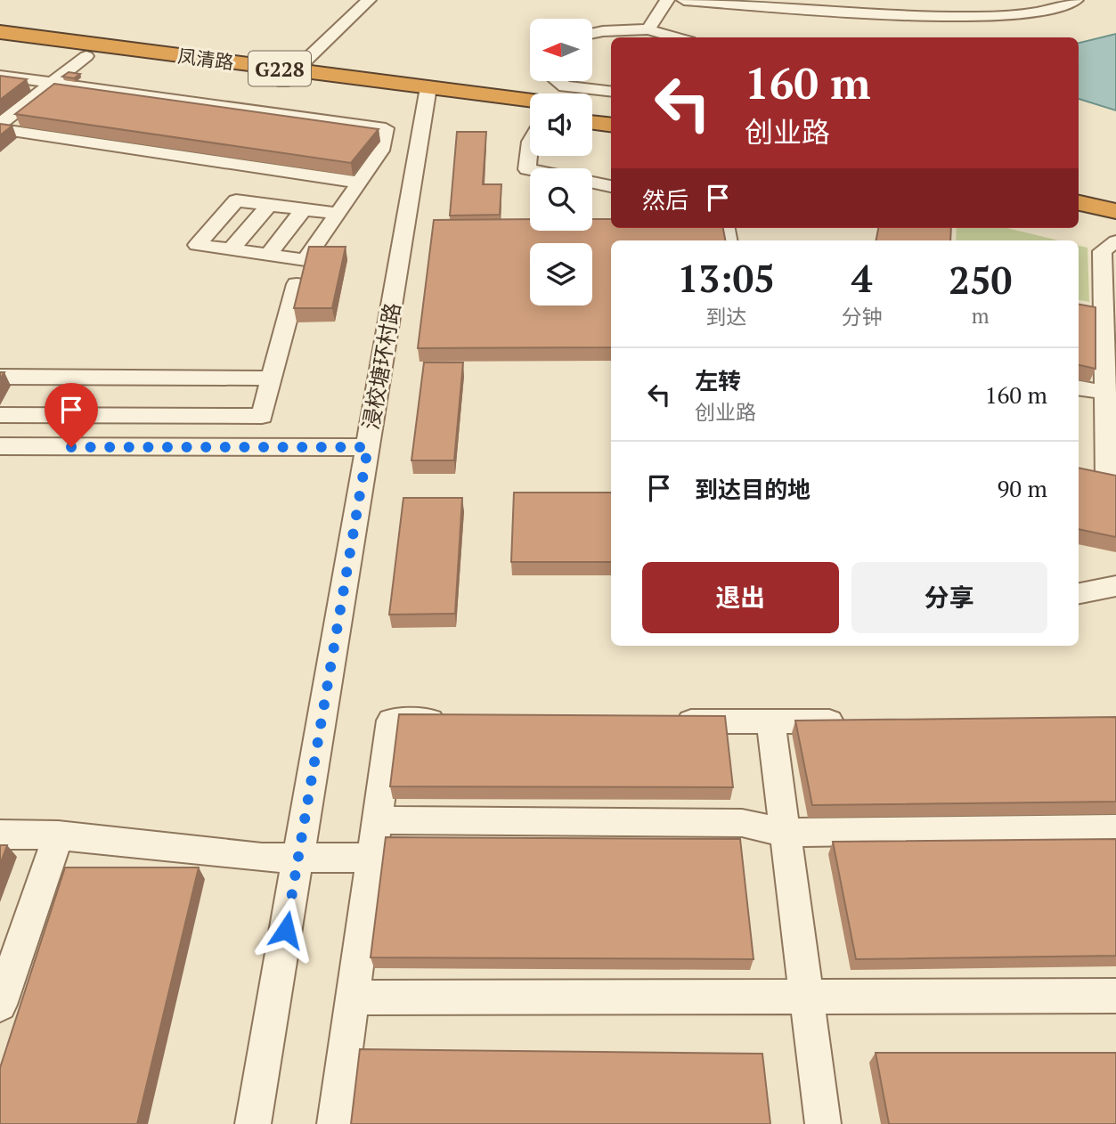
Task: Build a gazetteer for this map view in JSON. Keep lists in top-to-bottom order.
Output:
{
  "streets": {
    "highway": ["凤清路", "G228"],
    "street": ["浸校塘环村路"]
  },
  "crossings": [
    ["凤清路", "浸校塘环村路"]
  ],
  "north": "left",
  "page": {
    "turn": ["160 m", "创业路"],
    "then": "然后",
    "eta": [
      "13:05",
      "到达",
      "4",
      "分钟",
      "250",
      "m"
    ],
    "list": [
      {
        "name": "左转",
        "note": "创业路",
        "value": "160 m"
      },
      {
        "name": "到达目的地",
        "value": "90 m"
      }
    ],
    "buttons": ["退出", "分享"]
  }
}
